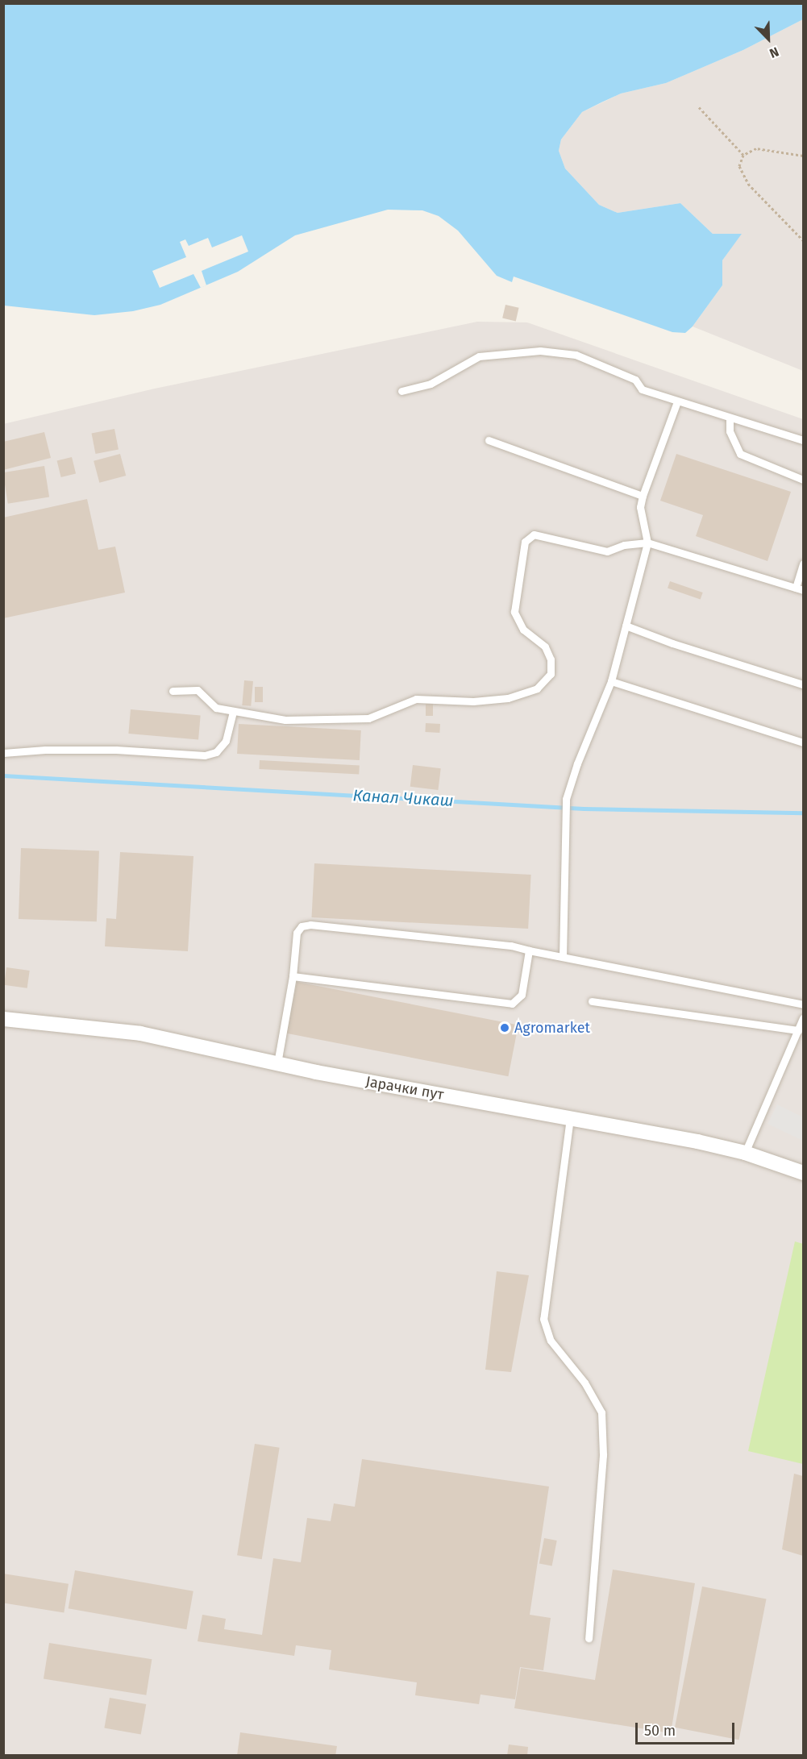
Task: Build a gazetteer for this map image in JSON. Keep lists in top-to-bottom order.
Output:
{
  "streets": {
    "street": ["Јарачки пут"]
  },
  "water": ["Канал Чикаш"],
  "places": ["Agromarket"],
  "scale_bar": "50 m",
  "north": "bottom right"
}
